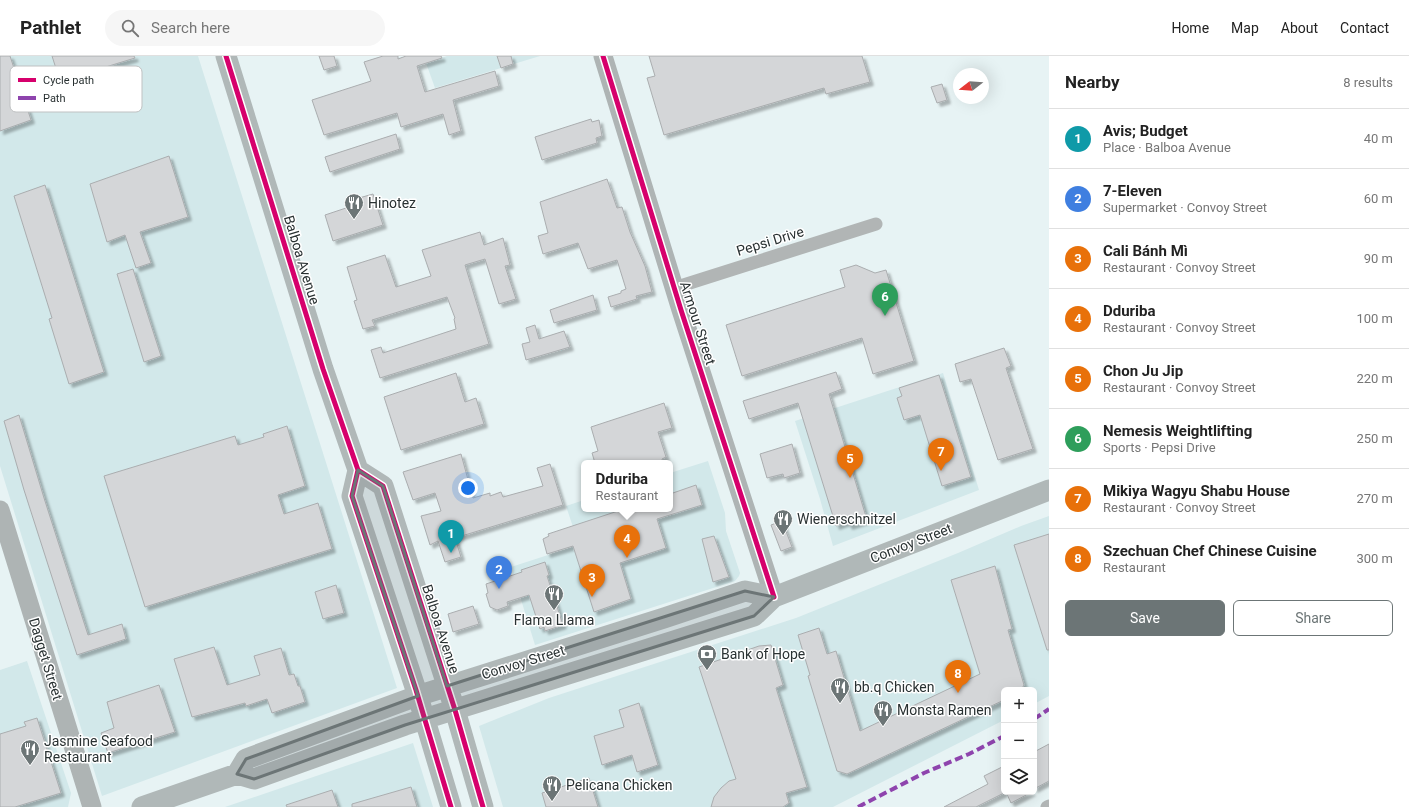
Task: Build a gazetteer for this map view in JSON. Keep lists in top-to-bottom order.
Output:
{
  "streets": {
    "main road": ["Balboa Avenue", "Convoy Street"],
    "street": ["Pepsi Drive", "Armour Street", "Dagget Street"]
  },
  "crossings": [
    ["Pepsi Drive", "Armour Street"],
    ["Balboa Avenue", "Convoy Street"],
    ["Armour Street", "Convoy Street"]
  ],
  "places": {
    "restaurant": [
      "Hinotez",
      "Wienerschnitzel",
      "Flama Llama",
      "bb.q Chicken",
      "Monsta Ramen",
      "Jasmine Seafood Restaurant",
      "Pelicana Chicken"
    ],
    "bank": ["Bank of Hope"]
  },
  "legend": ["Cycle path", "Path"],
  "north": "left",
  "page": {
    "header": "Pathlet",
    "search": "Search here",
    "nav": [
      "Home",
      "Map",
      "About",
      "Contact"
    ],
    "heading": ["Nearby", "8 results"],
    "list": [
      {
        "mark": "1",
        "name": "Avis; Budget",
        "note": "Place · Balboa Avenue",
        "value": "40 m"
      },
      {
        "mark": "2",
        "name": "7-Eleven",
        "note": "Supermarket · Convoy Street",
        "value": "60 m"
      },
      {
        "mark": "3",
        "name": "Cali Bánh Mì",
        "note": "Restaurant · Convoy Street",
        "value": "90 m"
      },
      {
        "mark": "4",
        "name": "Dduriba",
        "note": "Restaurant · Convoy Street",
        "value": "100 m"
      },
      {
        "mark": "5",
        "name": "Chon Ju Jip",
        "note": "Restaurant · Convoy Street",
        "value": "220 m"
      },
      {
        "mark": "6",
        "name": "Nemesis Weightlifting",
        "note": "Sports · Pepsi Drive",
        "value": "250 m"
      },
      {
        "mark": "7",
        "name": "Mikiya Wagyu Shabu House",
        "note": "Restaurant · Convoy Street",
        "value": "270 m"
      },
      {
        "mark": "8",
        "name": "Szechuan Chef Chinese Cuisine",
        "note": "Restaurant",
        "value": "300 m"
      }
    ],
    "pins": [
      "6",
      "7",
      "5",
      "1",
      "4",
      "2",
      "3",
      "8"
    ],
    "popup": ["Dduriba", "Restaurant"],
    "buttons": ["Save", "Share"],
    "map_buttons": ["+", "−"]
  }
}
